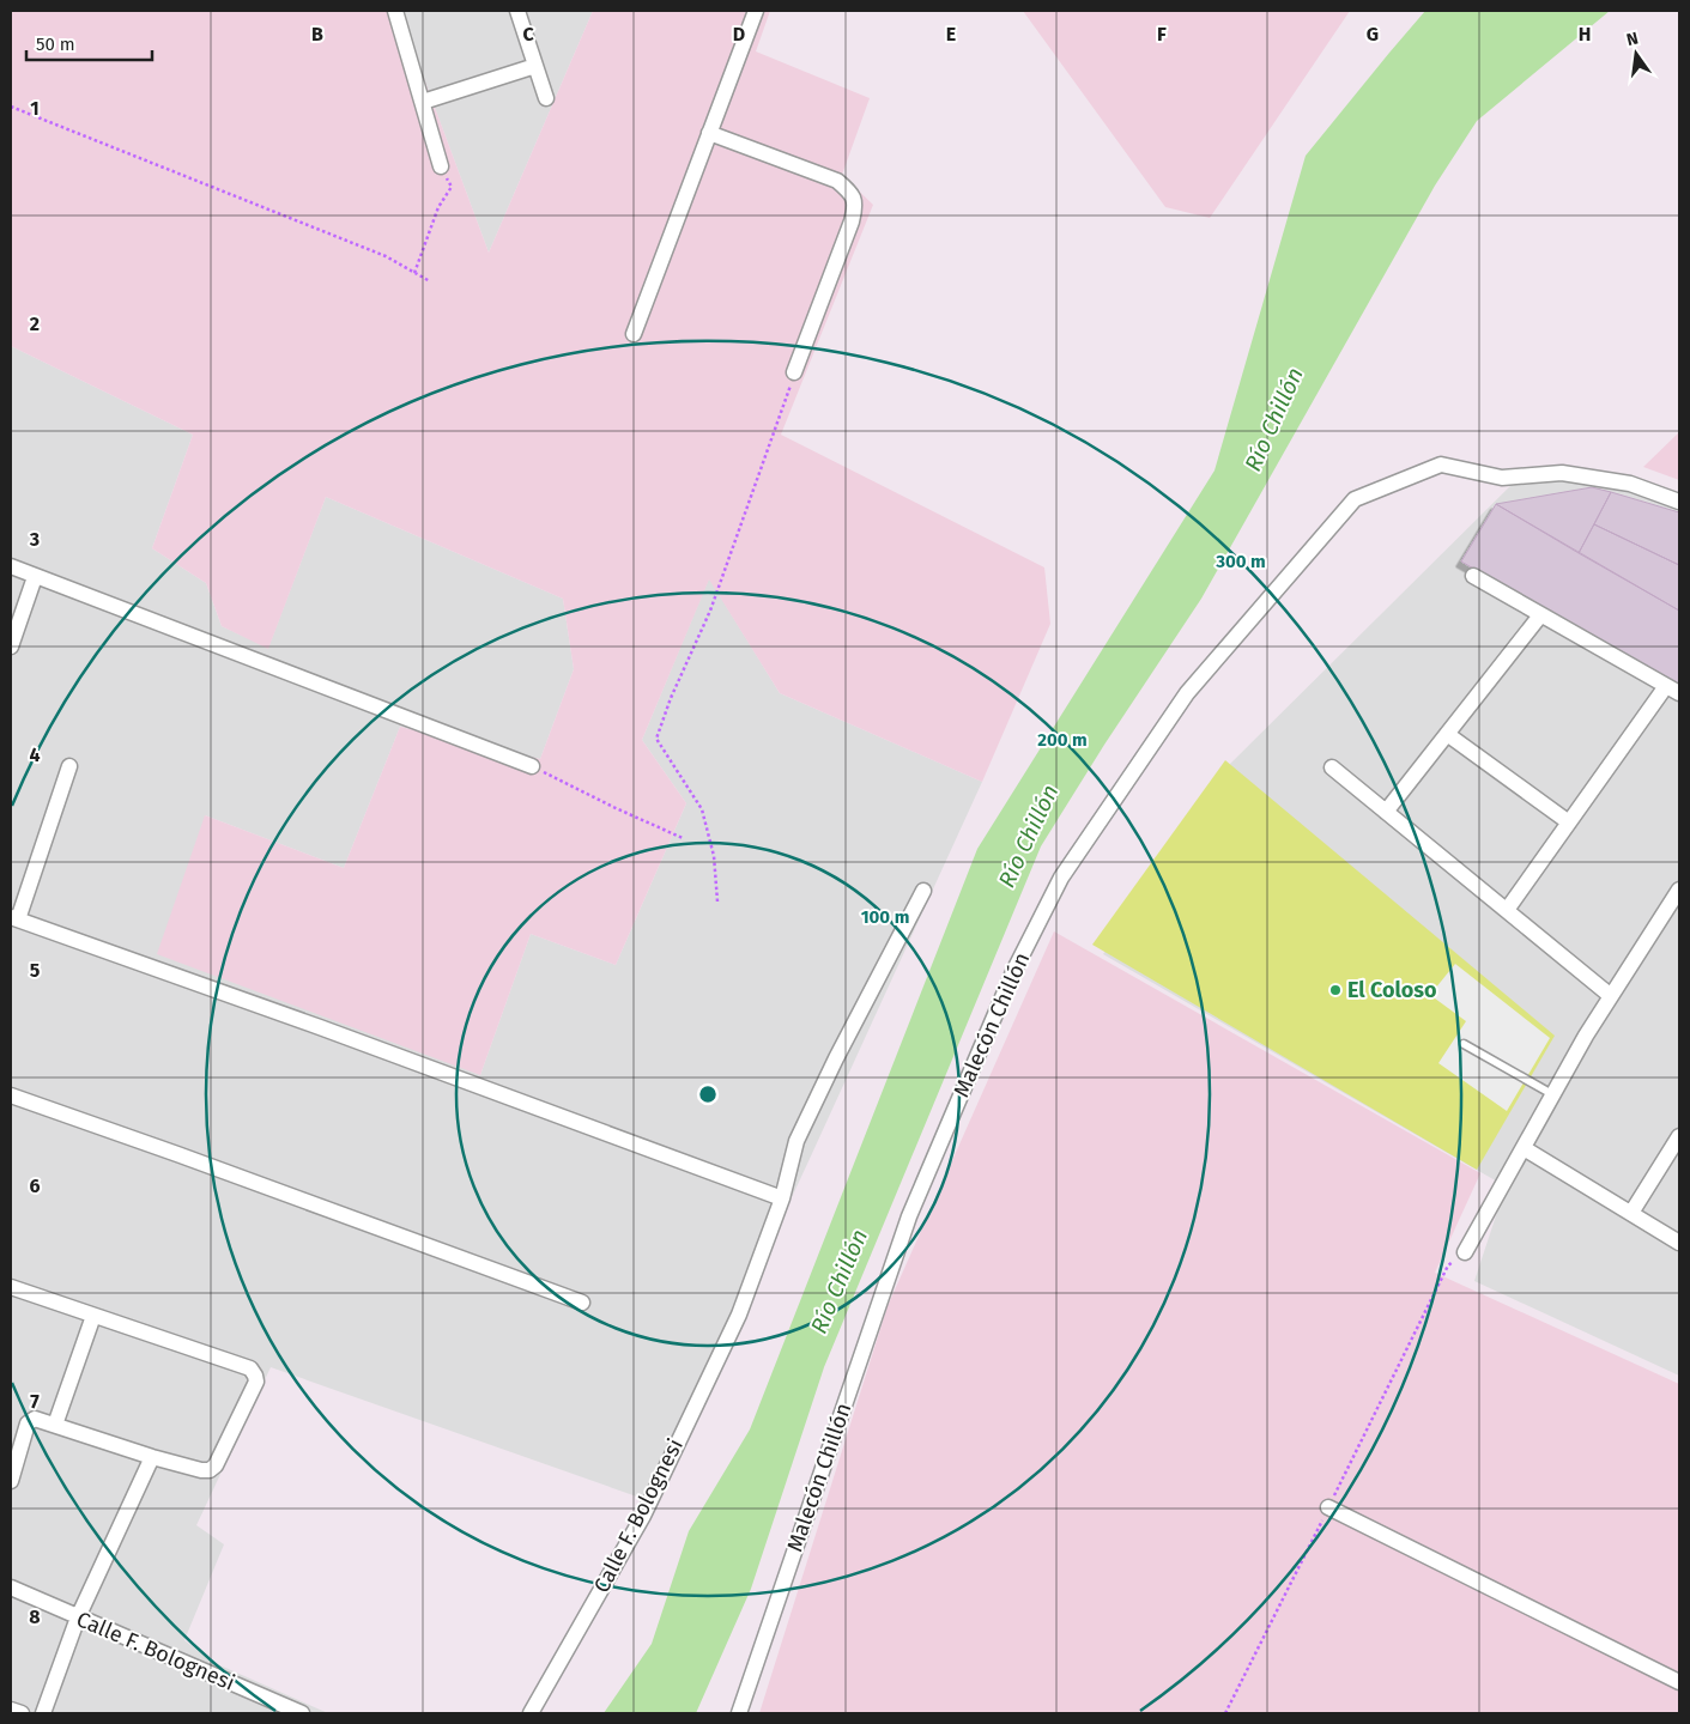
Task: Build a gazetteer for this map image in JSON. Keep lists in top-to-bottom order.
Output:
{
  "streets": {
    "street": ["Malecón Chillón", "Calle F. Bolognesi"]
  },
  "water": ["Río Chillón"],
  "places": ["El Coloso"],
  "scale_bar": "50 m",
  "north": "top",
  "grid": {
    "columns": [
      "B",
      "C",
      "D",
      "E",
      "F",
      "G",
      "H"
    ],
    "rows": [
      "1",
      "2",
      "3",
      "4",
      "5",
      "6",
      "7",
      "8"
    ]
  },
  "rings": ["300 m", "200 m", "100 m"]
}
